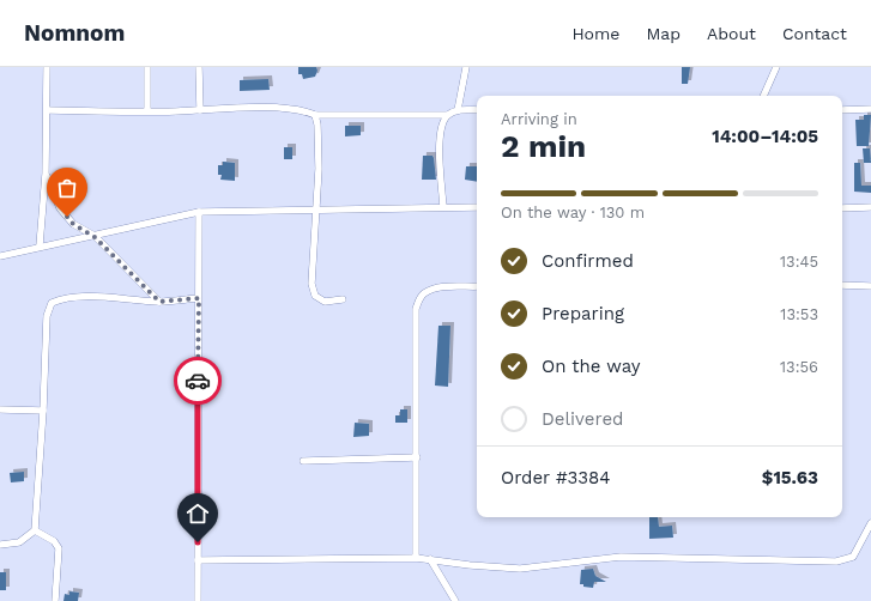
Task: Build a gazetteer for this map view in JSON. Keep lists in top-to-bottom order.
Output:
{
  "page": {
    "header": "Nomnom",
    "nav": [
      "Home",
      "Map",
      "About",
      "Contact"
    ],
    "heading": ["2 min", "Arriving in", "14:00–14:05"],
    "panel": ["Order #3384", "$15.63"],
    "bar": "On the way · 130 m",
    "list": [
      ["Confirmed", "13:45"],
      ["Preparing", "13:53"],
      ["On the way", "13:56"],
      "Delivered"
    ]
  }
}
